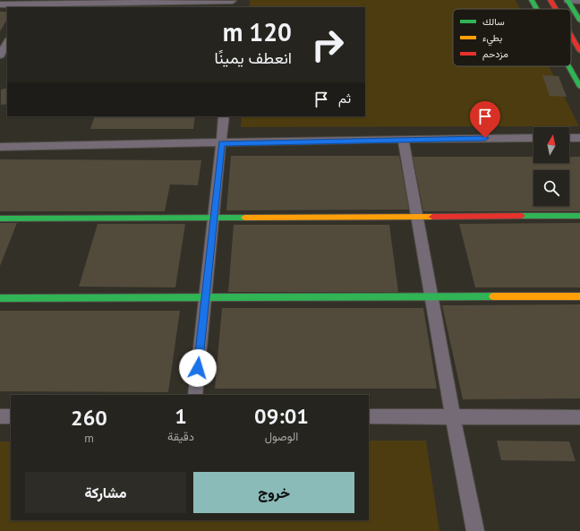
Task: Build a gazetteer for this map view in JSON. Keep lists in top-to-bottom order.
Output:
{
  "legend": ["سالك", "بطيء", "مزدحم"],
  "north": "top",
  "page": {
    "turn": ["120 m", "انعطف يمينًا"],
    "then": "ثم",
    "eta": [
      "09:01",
      "الوصول",
      "1",
      "دقيقة",
      "260",
      "m"
    ],
    "buttons": ["خروج", "مشاركة"]
  }
}
